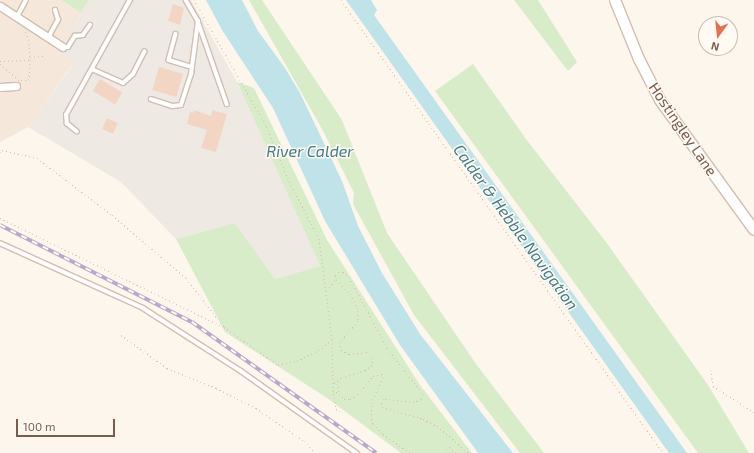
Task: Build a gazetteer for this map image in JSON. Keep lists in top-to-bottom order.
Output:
{
  "streets": {
    "main road": ["Hostingley Lane"]
  },
  "water": ["River Calder", "Calder & Hebble Navigation"],
  "scale_bar": "100 m",
  "north": "bottom"
}
